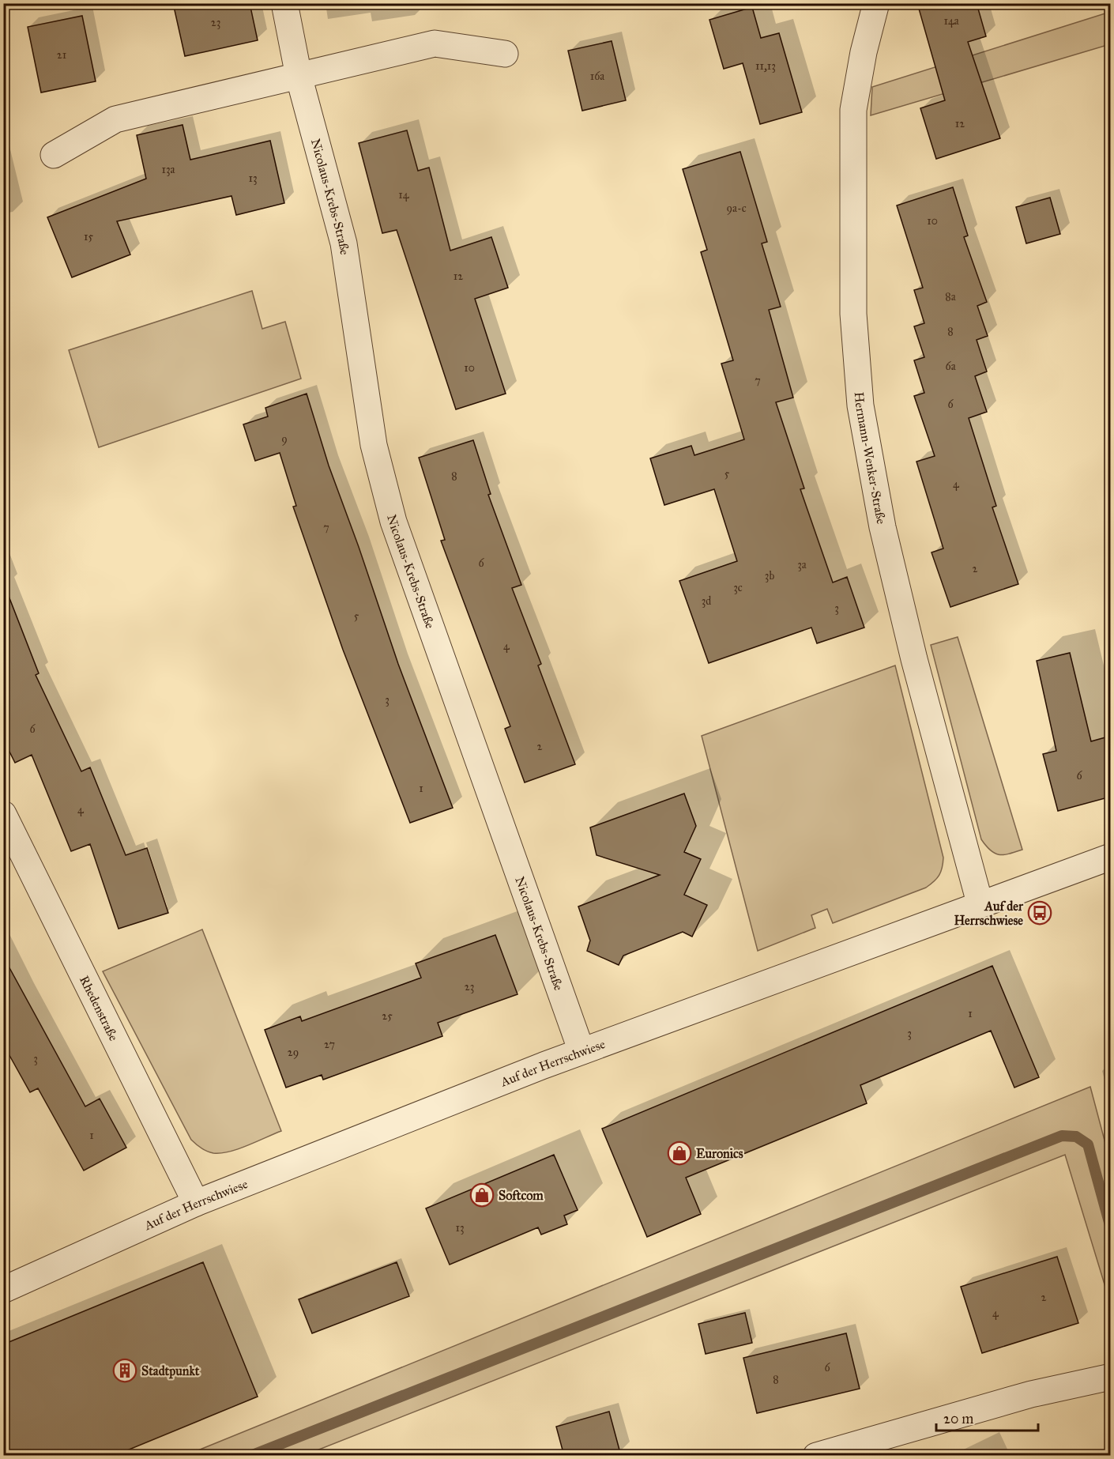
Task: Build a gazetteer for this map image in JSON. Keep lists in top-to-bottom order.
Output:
{
  "streets": {
    "street": [
      "Nicolaus-Krebs-Straße",
      "Hermann-Wenker-Straße",
      "Rhedenstraße",
      "Auf der Herrschwiese"
    ]
  },
  "crossings": [
    ["Nicolaus-Krebs-Straße", "Auf der Herrschwiese"],
    ["Hermann-Wenker-Straße", "Auf der Herrschwiese"],
    ["Rhedenstraße", "Auf der Herrschwiese"]
  ],
  "places": {
    "bus stop": ["Auf der Herrschwiese"],
    "shop": ["Euronics", "Softcom"],
    "building": ["Stadtpunkt"]
  },
  "house_numbers": [
    "14a",
    "23",
    "21",
    "11,13",
    "16a",
    "12",
    "13a",
    "13",
    "14",
    "9a-c",
    "10",
    "15",
    "12",
    "8a",
    "8",
    "6a",
    "10",
    "7",
    "6",
    "9",
    "5",
    "8",
    "4",
    "7",
    "6",
    "3a",
    "2",
    "3b",
    "3c",
    "3d",
    "3",
    "5",
    "4",
    "3",
    "6",
    "2",
    "6",
    "1",
    "4",
    "23",
    "1",
    "25",
    "3",
    "27",
    "29",
    "3",
    "1",
    "13",
    "2",
    "4",
    "6",
    "8"
  ],
  "scale_bar": "20 m"
}
